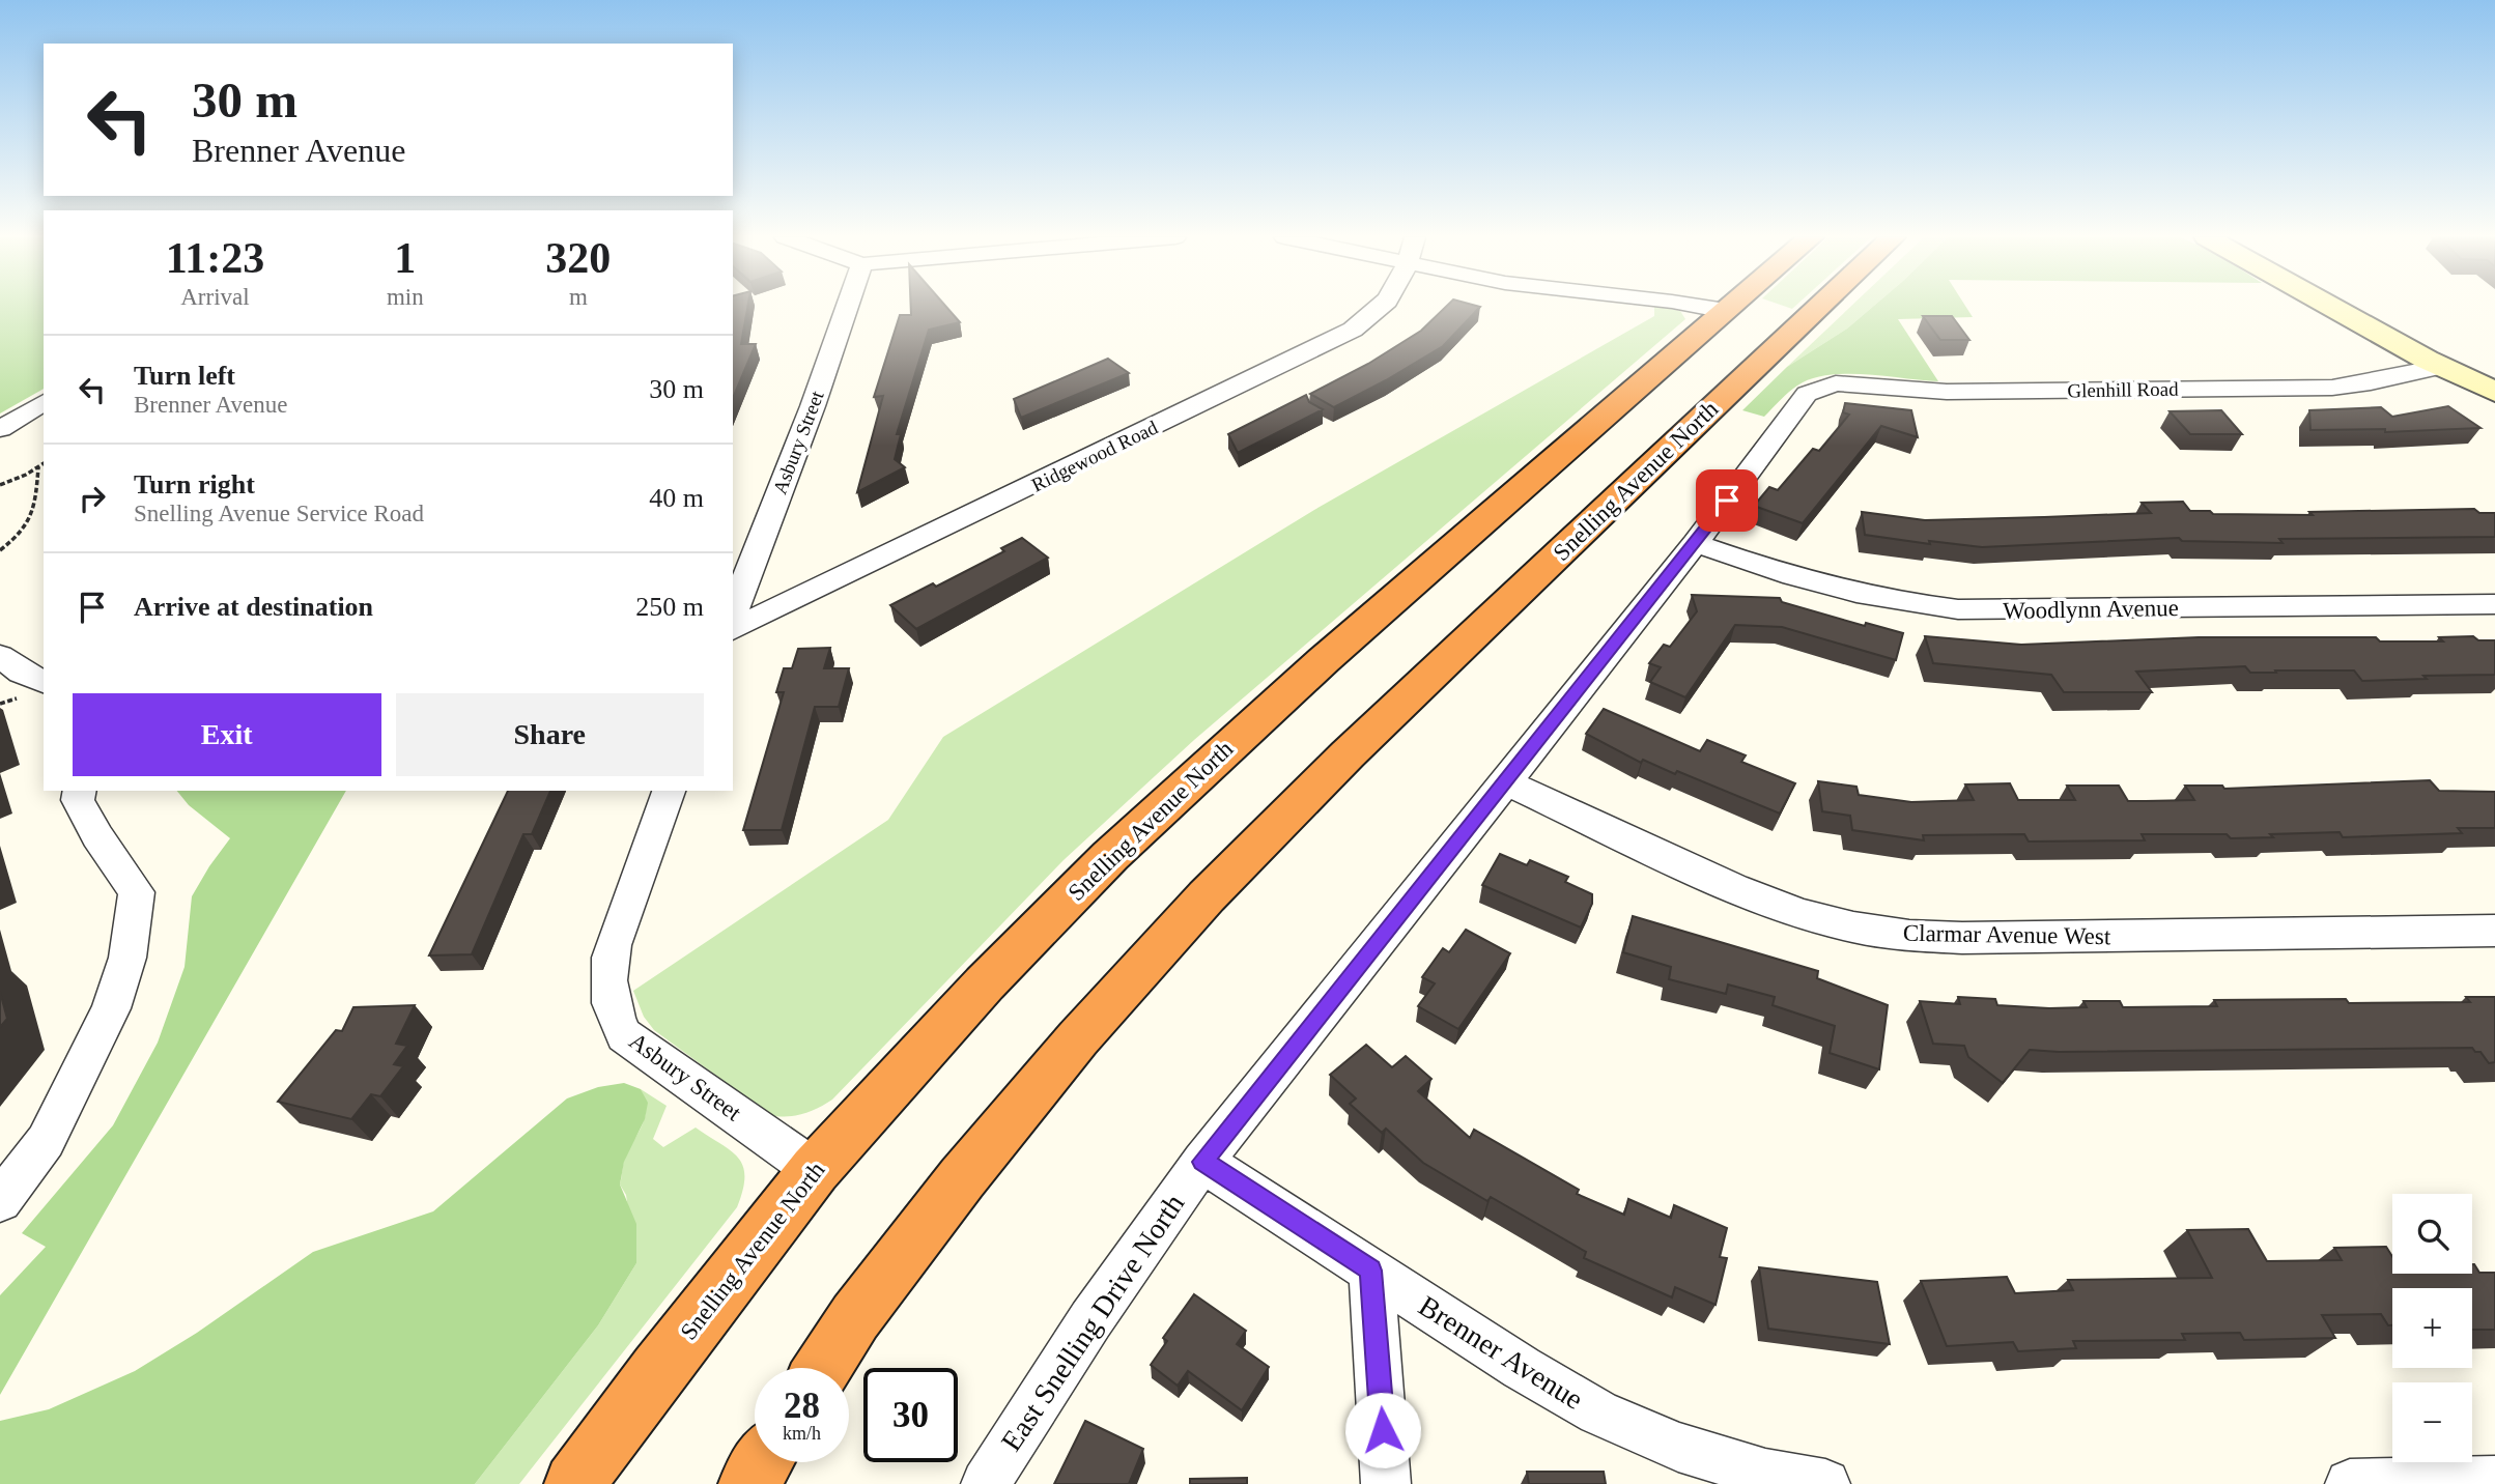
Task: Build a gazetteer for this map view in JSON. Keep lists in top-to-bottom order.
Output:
{
  "streets": {
    "highway": ["Snelling Avenue North"],
    "street": [
      "Glenhill Road",
      "Asbury Street",
      "Ridgewood Road",
      "Woodlynn Avenue",
      "Clarmar Avenue West",
      "East Snelling Drive North",
      "Brenner Avenue"
    ]
  },
  "crossings": [
    ["Glenhill Road", "East Snelling Drive North"],
    ["Asbury Street", "Snelling Avenue North"],
    ["Woodlynn Avenue", "East Snelling Drive North"],
    ["Clarmar Avenue West", "East Snelling Drive North"],
    ["East Snelling Drive North", "Brenner Avenue"]
  ],
  "page": {
    "turn": ["30 m", "Brenner Avenue"],
    "eta": [
      "11:23",
      "Arrival",
      "1",
      "min",
      "320",
      "m"
    ],
    "list": [
      {
        "name": "Turn left",
        "note": "Brenner Avenue",
        "value": "30 m"
      },
      {
        "name": "Turn right",
        "note": "Snelling Avenue Service Road",
        "value": "40 m"
      },
      {
        "name": "Arrive at destination",
        "value": "250 m"
      }
    ],
    "buttons": ["Exit", "Share"],
    "map_buttons": ["+", "−"],
    "speed": "28 km/h",
    "limit": "30"
  }
}
